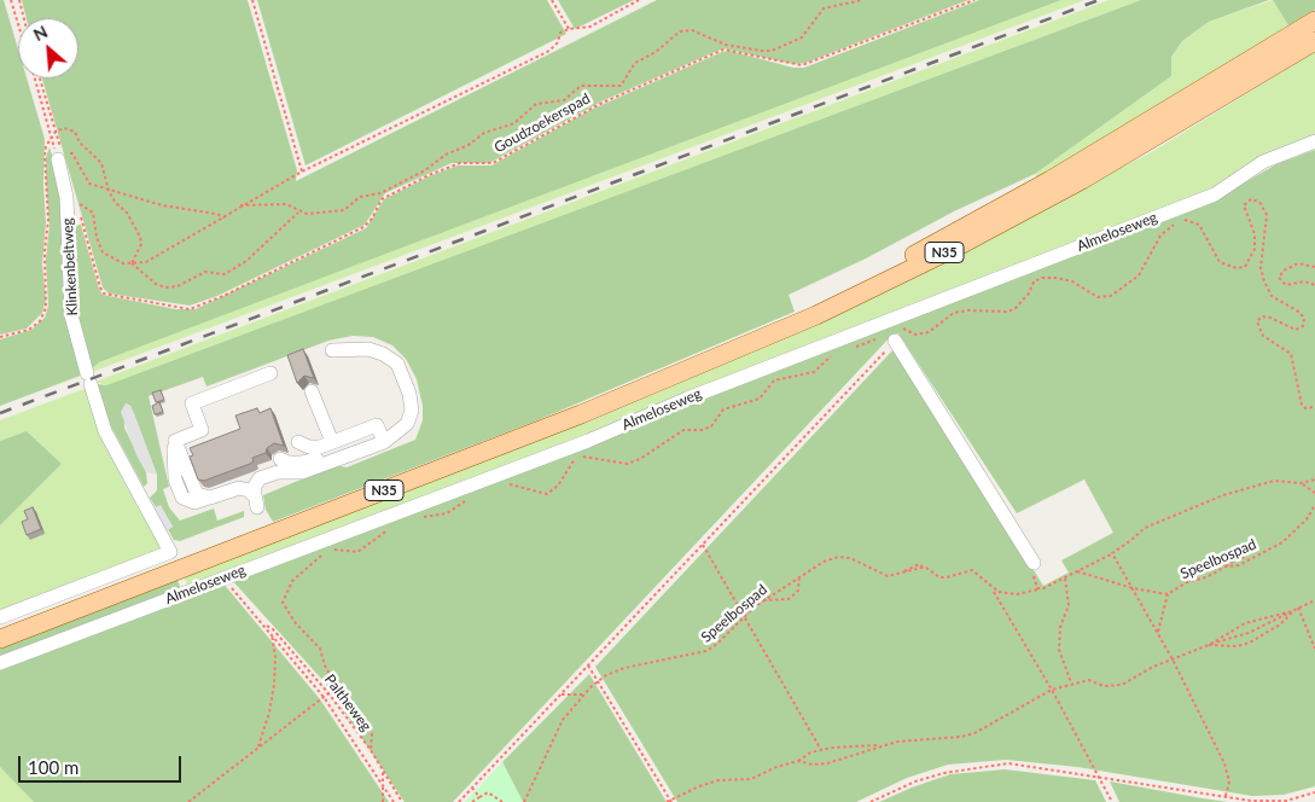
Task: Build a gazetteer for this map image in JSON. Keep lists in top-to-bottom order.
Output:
{
  "streets": {
    "main road": ["Almeloseweg", "N35"],
    "street": ["Klinkenbeltweg"],
    "path": ["Goudzoekerspad", "Speelbospad", "Paltheweg"]
  },
  "crossings": [
    ["Almeloseweg", "N35"],
    ["Almeloseweg", "Paltheweg"]
  ],
  "scale_bar": "100 m",
  "north": "top left"
}
